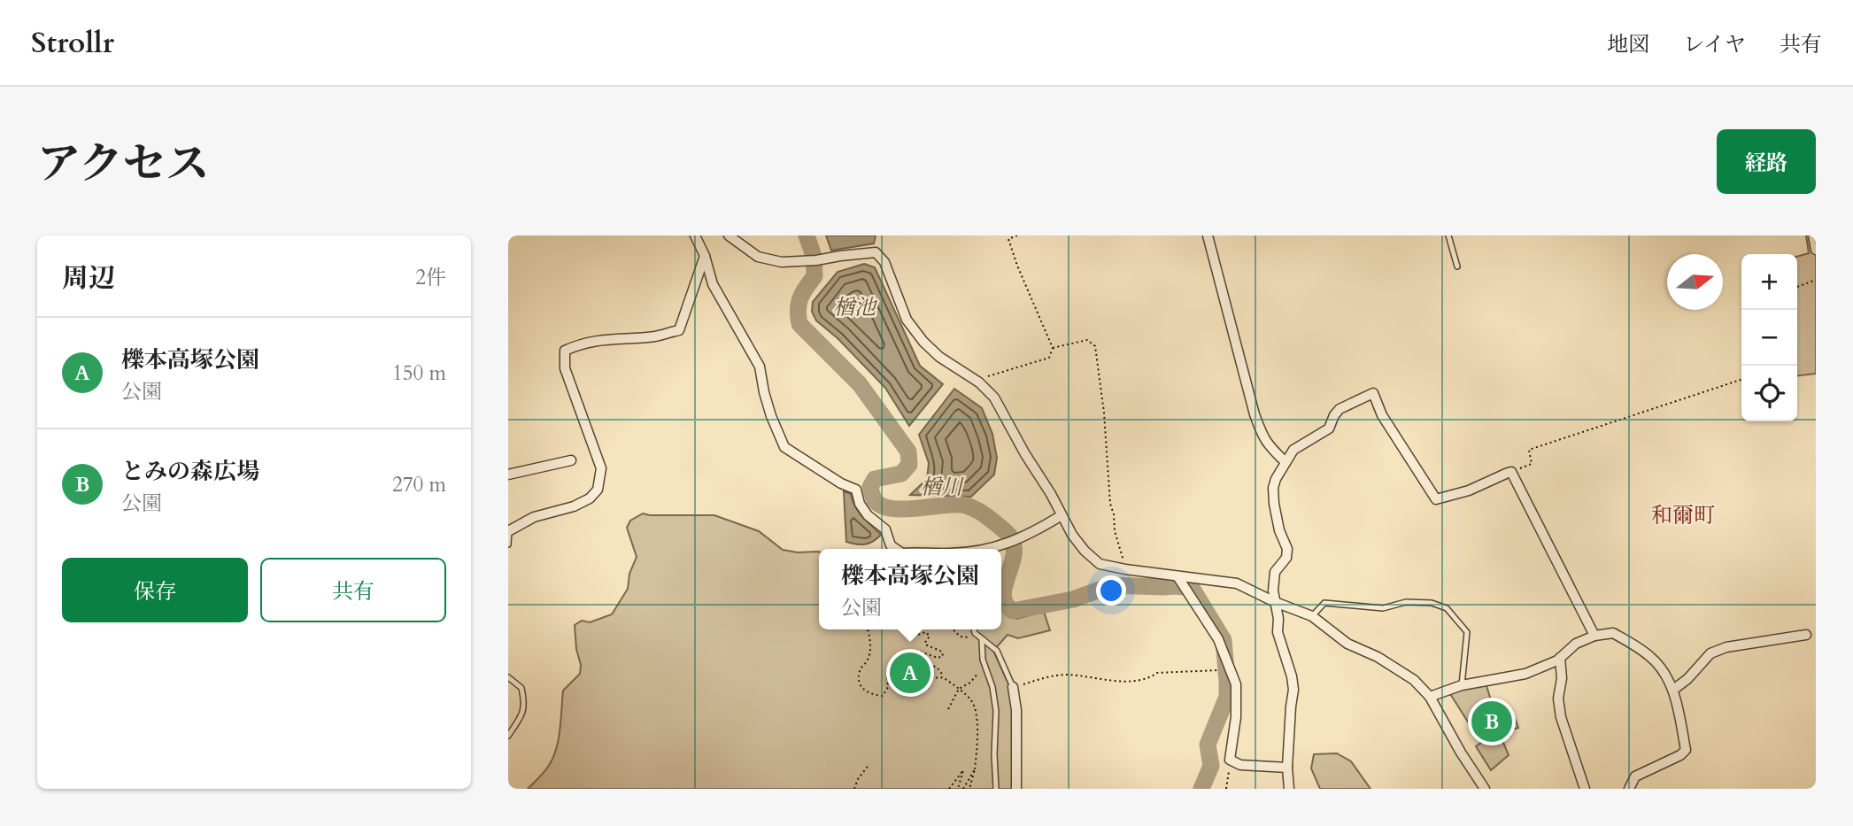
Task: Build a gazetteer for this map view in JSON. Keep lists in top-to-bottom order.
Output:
{
  "districts": ["和爾町"],
  "water": ["楢池", "楢川"],
  "north": "right",
  "page": {
    "header": "Strollr",
    "nav": ["地図", "レイヤ", "共有"],
    "title": "アクセス",
    "buttons": [
      "経路",
      ["保存", "共有"]
    ],
    "heading": ["周辺", "2件"],
    "map_buttons": ["+", "−"],
    "list": [
      {
        "mark": "A",
        "name": "櫟本高塚公園",
        "note": "公園",
        "value": "150 m"
      },
      {
        "mark": "B",
        "name": "とみの森広場",
        "note": "公園",
        "value": "270 m"
      }
    ],
    "popup": ["櫟本高塚公園", "公園"],
    "pins": ["A", "B"]
  }
}
